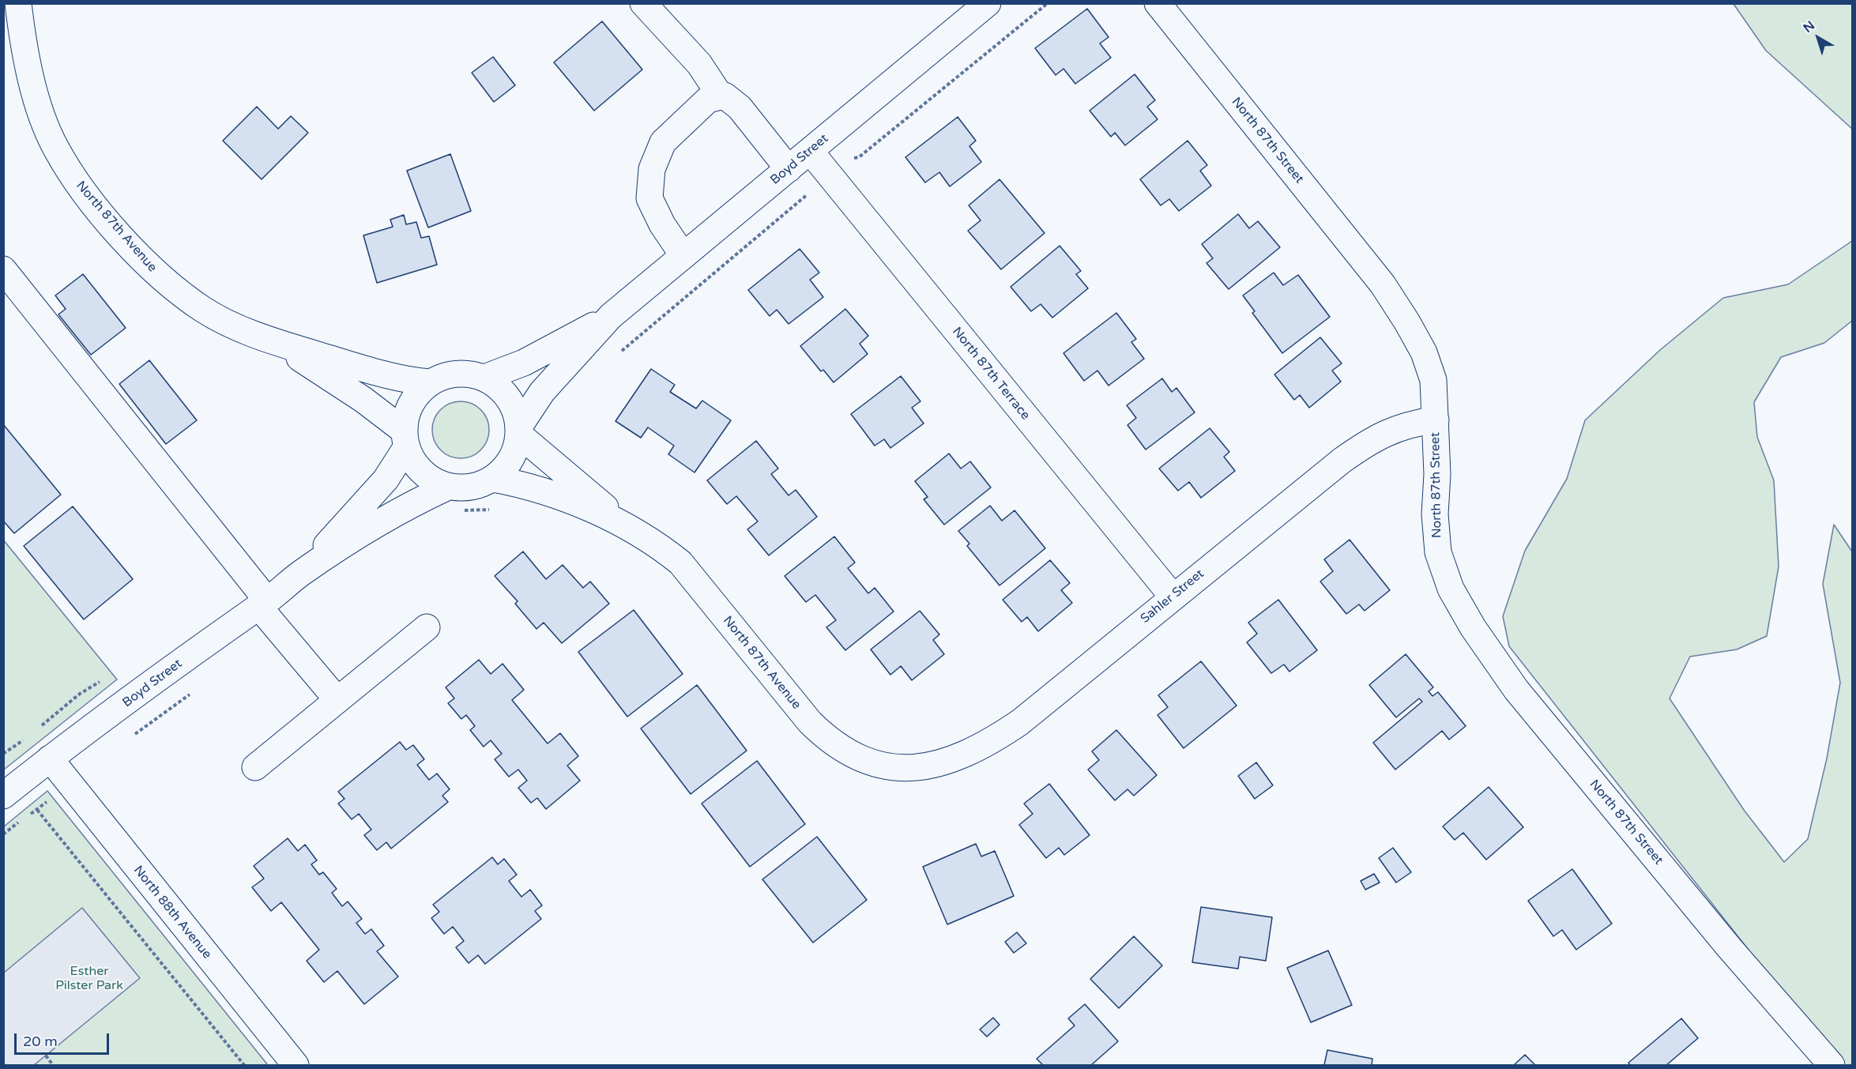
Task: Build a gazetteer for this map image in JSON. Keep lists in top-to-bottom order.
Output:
{
  "streets": {
    "street": [
      "North 87th Street",
      "Boyd Street",
      "North 87th Avenue",
      "North 87th Terrace",
      "Sahler Street",
      "North 88th Avenue"
    ]
  },
  "crossings": [
    ["North 87th Street", "Sahler Street"],
    ["Boyd Street", "North 87th Avenue"],
    ["Boyd Street", "North 87th Terrace"],
    ["Boyd Street", "North 88th Avenue"],
    ["North 87th Avenue", "Sahler Street"],
    ["North 87th Terrace", "Sahler Street"]
  ],
  "parks": ["Esther Pilster Park"],
  "scale_bar": "20 m",
  "north": "top left"
}
